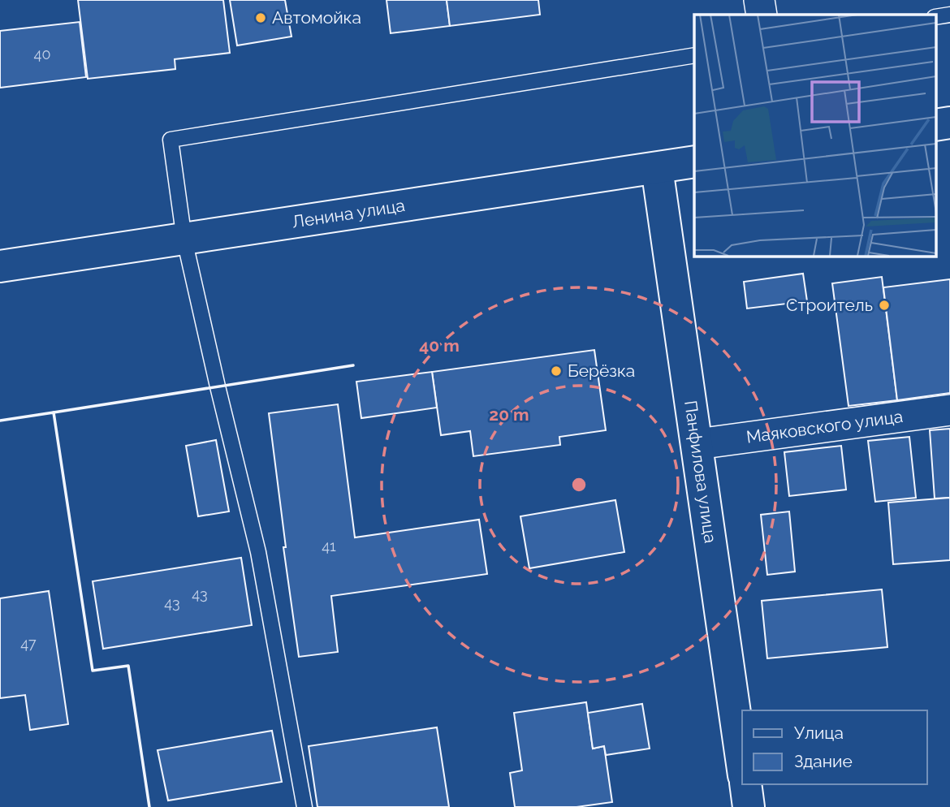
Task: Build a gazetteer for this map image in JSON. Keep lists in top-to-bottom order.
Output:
{
  "streets": {
    "main road": ["Ленина улица", "Панфилова улица"],
    "street": ["Маяковского улица"]
  },
  "crossings": [
    ["Ленина улица", "Панфилова улица"],
    ["Маяковского улица", "Панфилова улица"]
  ],
  "places": ["Автомойка", "Строитель", "Берёзка"],
  "house_numbers": [
    "40",
    "41",
    "43",
    "43",
    "47"
  ],
  "legend": ["Улица", "Здание"],
  "rings": ["40 m", "20 m"]
}
